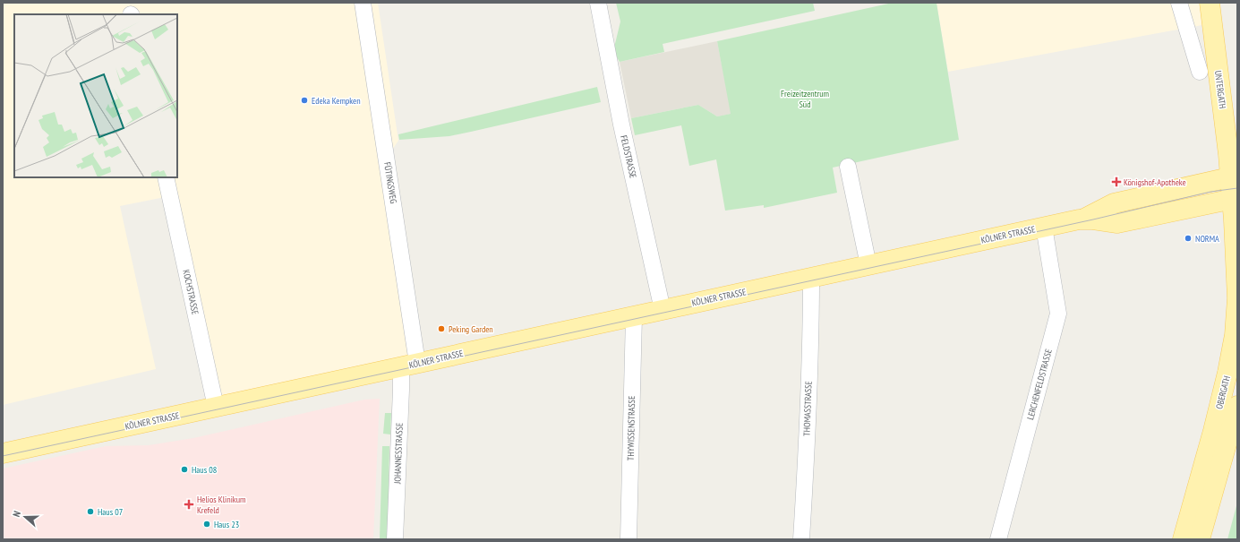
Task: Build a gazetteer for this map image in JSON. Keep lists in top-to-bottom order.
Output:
{
  "streets": {
    "main road": ["UNTERGATH", "KÖLNER STRASSE", "OBERGATH"],
    "street": [
      "FELDSTRASSE",
      "FÜTINGSWEG",
      "KOCHSTRASSE",
      "LERCHENFELDSTRASSE",
      "THOMASSTRASSE",
      "THYWISSENSTRASSE",
      "JOHANNESSTRASSE"
    ]
  },
  "crossings": [
    ["UNTERGATH", "KÖLNER STRASSE"],
    ["UNTERGATH", "OBERGATH"],
    ["FELDSTRASSE", "KÖLNER STRASSE"],
    ["FÜTINGSWEG", "KÖLNER STRASSE"],
    ["FÜTINGSWEG", "JOHANNESSTRASSE"],
    ["KÖLNER STRASSE", "KOCHSTRASSE"],
    ["KÖLNER STRASSE", "LERCHENFELDSTRASSE"],
    ["KÖLNER STRASSE", "OBERGATH"],
    ["KÖLNER STRASSE", "THOMASSTRASSE"],
    ["KÖLNER STRASSE", "THYWISSENSTRASSE"],
    ["KÖLNER STRASSE", "JOHANNESSTRASSE"]
  ],
  "parks": ["Freizeitzentrum Süd"],
  "places": {
    "other": [
      "Edeka Kempken",
      "NORMA",
      "Peking Garden",
      "Haus 08",
      "Haus 07",
      "Haus 23"
    ],
    "health": ["Königshof-Apotheke", "Helios Klinikum Krefeld"]
  },
  "north": "left"
}
